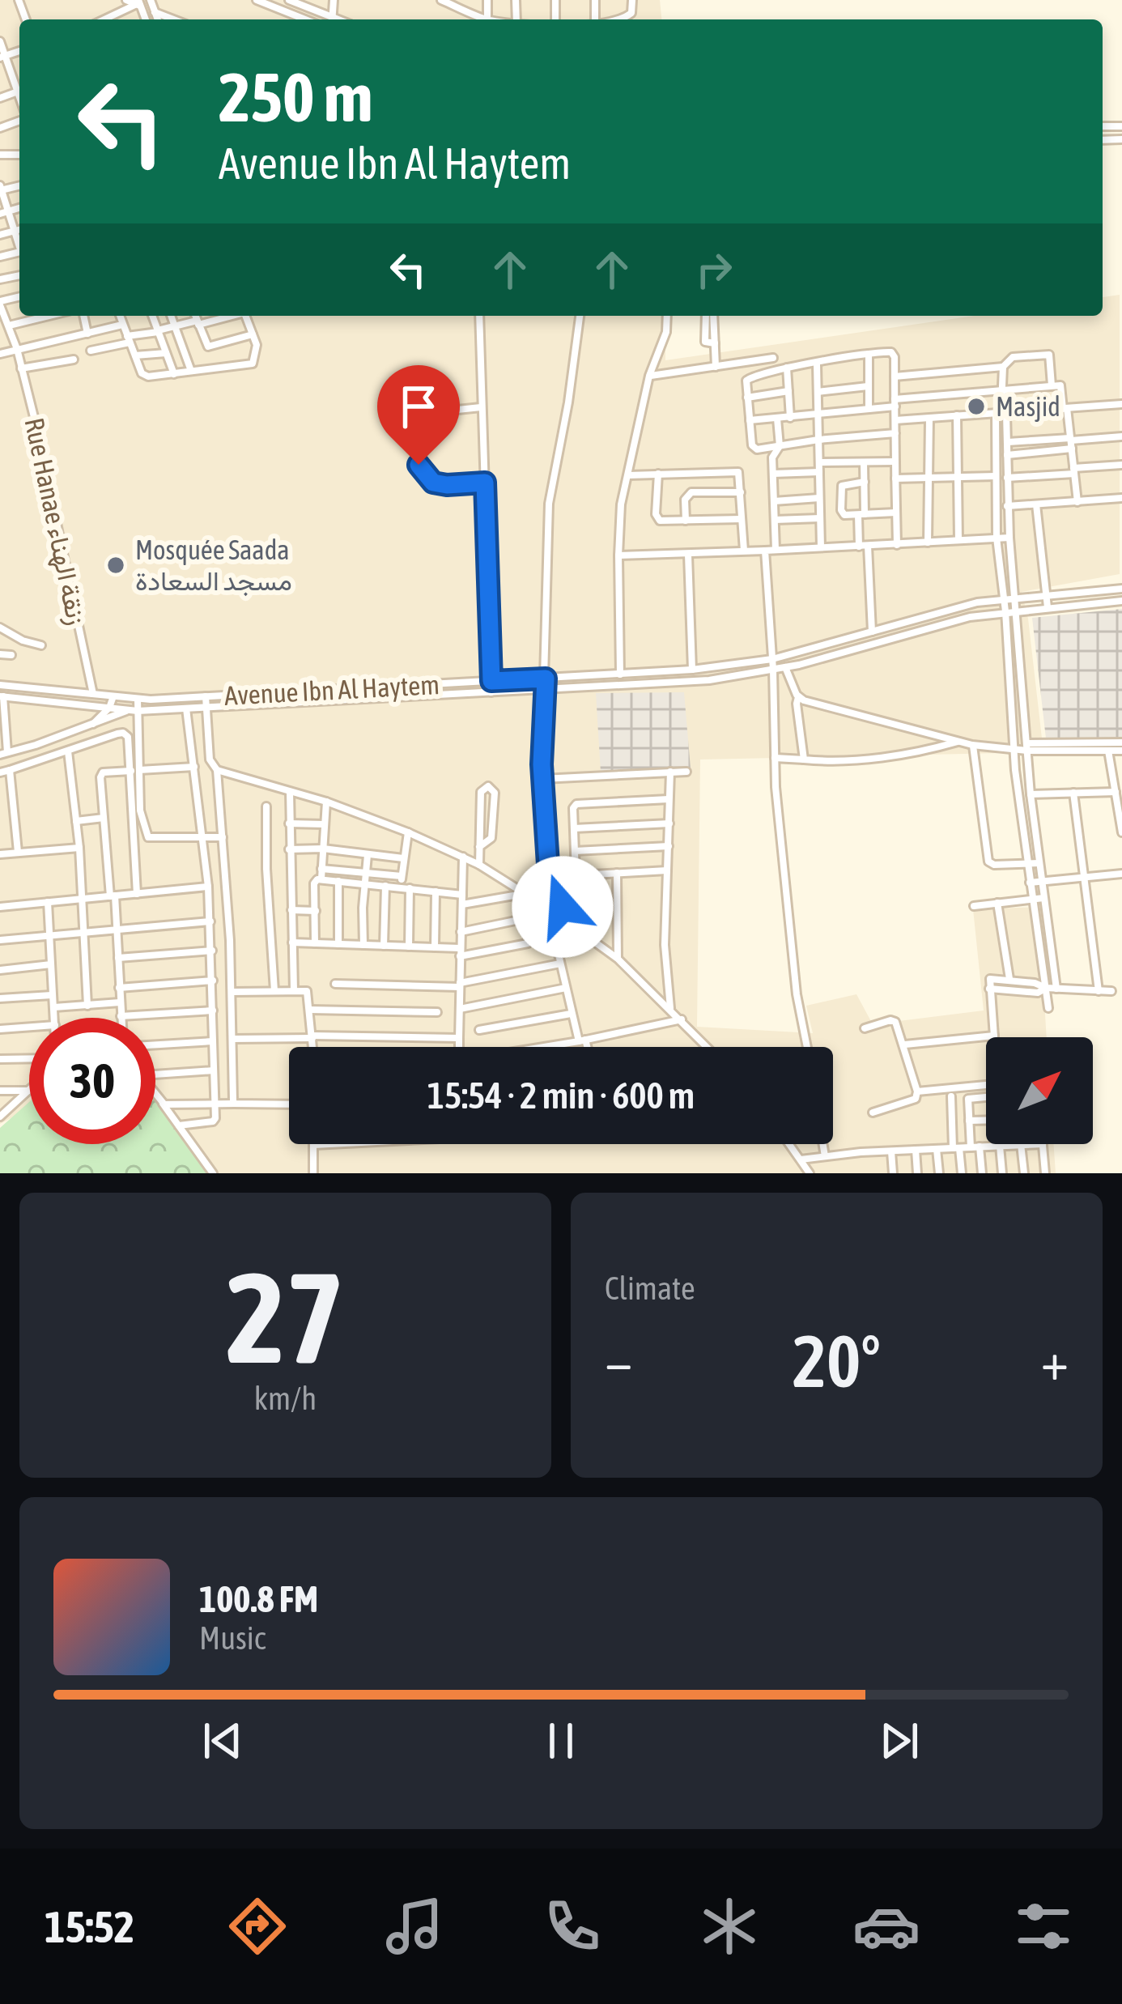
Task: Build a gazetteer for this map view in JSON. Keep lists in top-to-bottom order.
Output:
{
  "streets": {
    "street": ["Rue Hanae زنقة الهناء", "Avenue Ibn Al Haytem"]
  },
  "crossings": [
    ["Rue Hanae زنقة الهناء", "Avenue Ibn Al Haytem"]
  ],
  "places": ["Masjid", "Mosquée Saada مسجد السعادة"],
  "north": "top right",
  "page": {
    "turn": ["250 m", "Avenue Ibn Al Haytem"],
    "limit": "30",
    "trip": "15:54 · 2 min · 600 m",
    "tile": [
      ["27", "km/h"],
      "Climate"
    ],
    "heat": ["−", "20°", "+"],
    "song": ["100.8 FM", "Music"],
    "tabs": "15:52"
  }
}
